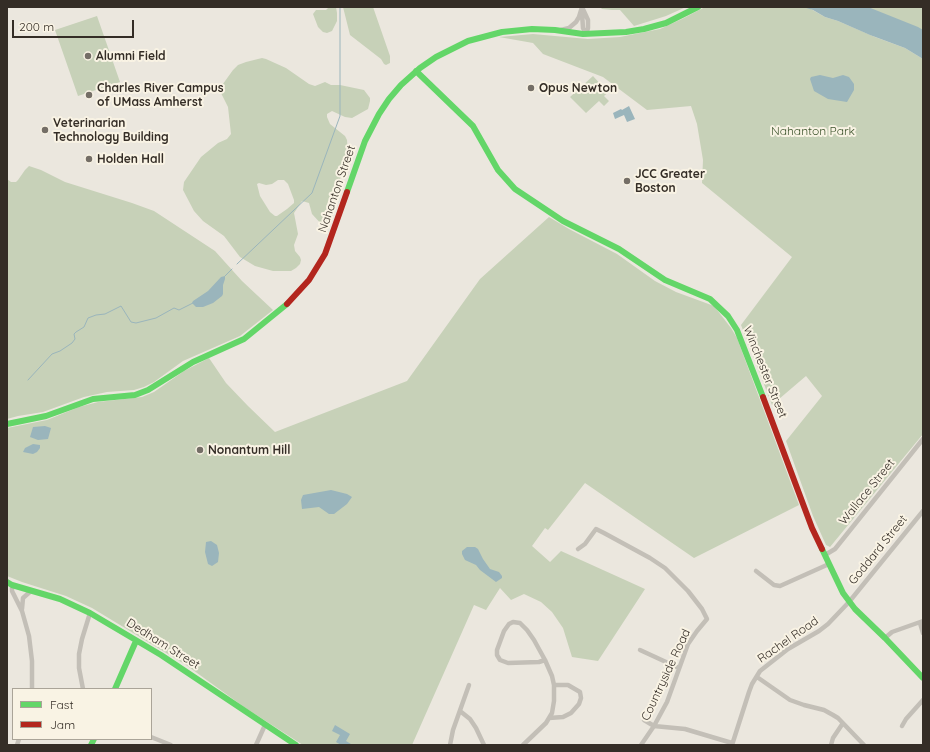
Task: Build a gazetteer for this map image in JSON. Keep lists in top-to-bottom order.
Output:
{
  "streets": {
    "main road": ["Nahanton Street", "Winchester Street", "Dedham Street"],
    "street": [
      "Wallace Street",
      "Goddard Street",
      "Rachel Road",
      "Countryside Road"
    ]
  },
  "crossings": [
    ["Nahanton Street", "Winchester Street"],
    ["Winchester Street", "Wallace Street"],
    ["Winchester Street", "Goddard Street"],
    ["Winchester Street", "Rachel Road"],
    ["Goddard Street", "Rachel Road"]
  ],
  "parks": ["Nahanton Park"],
  "places": [
    "Alumni Field",
    "Opus Newton",
    "Charles River Campus of UMass Amherst",
    "Veterinarian Technology Building",
    "Holden Hall",
    "JCC Greater Boston",
    "Nonantum Hill"
  ],
  "legend": ["Fast", "Jam"],
  "scale_bar": "200 m"
}
